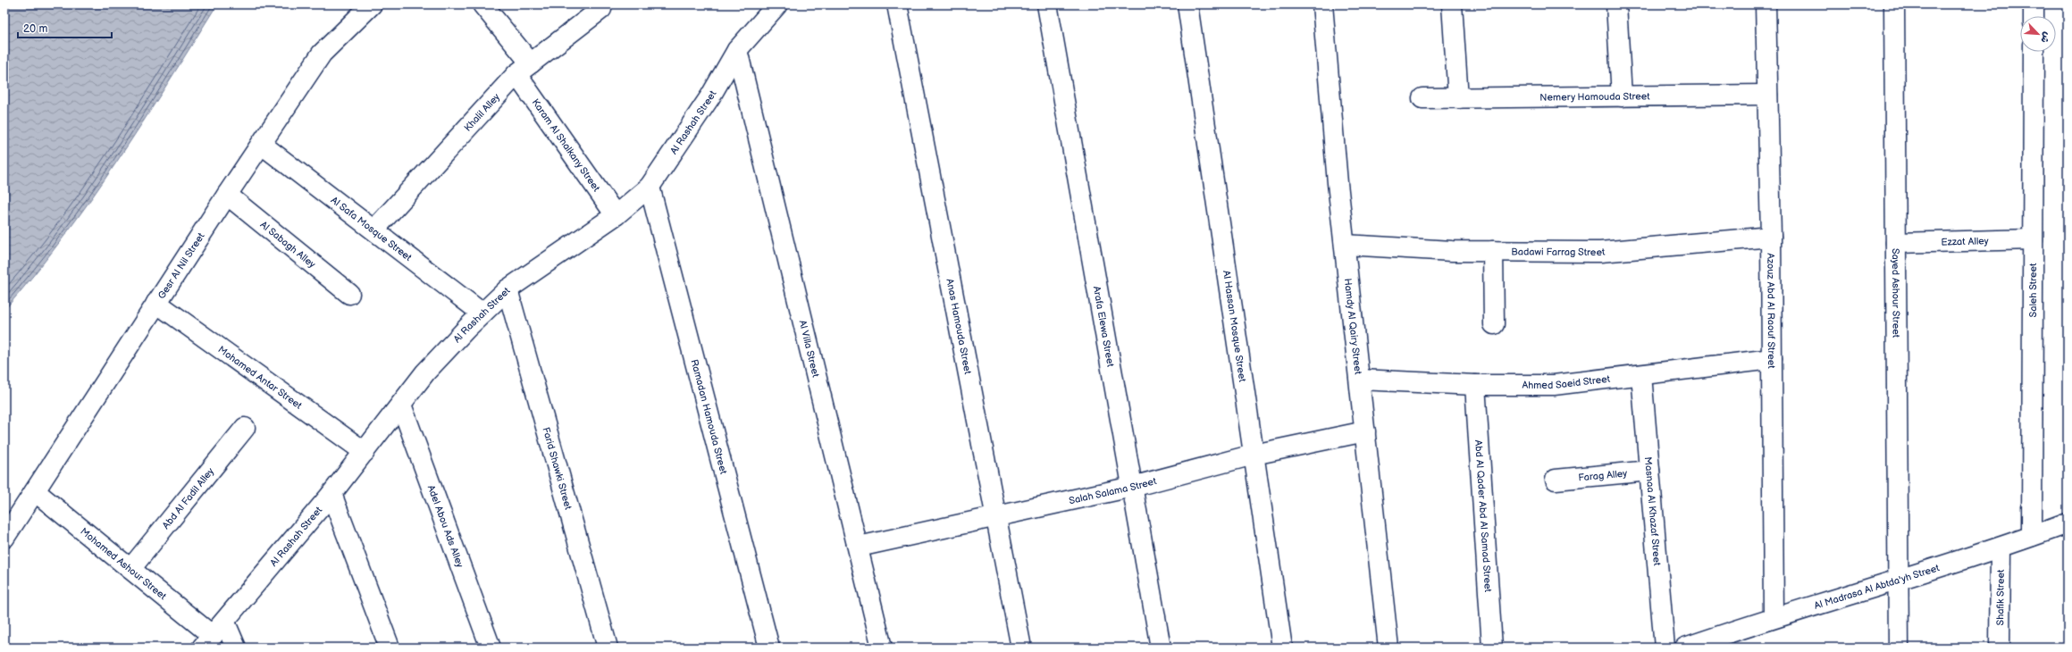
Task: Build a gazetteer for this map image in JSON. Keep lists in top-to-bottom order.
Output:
{
  "streets": {
    "street": [
      "Nemery Hamouda Street",
      "Khalil Alley",
      "Al Rashah Street",
      "Karam Al Shalkany Street",
      "Al Safa Mosque Street",
      "Ezzat Alley",
      "Al Sabagh Alley",
      "Badawi Farrag Street",
      "Gesr Al Nil Street",
      "Saleh Street",
      "Sayed Ashour Street",
      "Azouz Abd Al Raouf Street",
      "Anas Hamouda Street",
      "Arafa Elewa Street",
      "Al Hassan Mosque Street",
      "Hamdy Al Qairy Street",
      "Al Villa Street",
      "Mohamed Antar Street",
      "Ahmed Saeid Street",
      "Ramadan Hamouda Street",
      "Farid Shawki Street",
      "Farag Alley",
      "Salah Salama Street",
      "Abd Al Fadil Alley",
      "Masnaa Al Khazaf Street",
      "Abd Al Qader Abd Al Samad Street",
      "Adel Abou Ads Alley",
      "Mohamed Ashour Street",
      "Al Madrasa Al Abtda'yh Street",
      "Shafik Street"
    ]
  },
  "crossings": [
    ["Nemery Hamouda Street", "Azouz Abd Al Raouf Street"],
    ["Khalil Alley", "Karam Al Shalkany Street"],
    ["Khalil Alley", "Al Safa Mosque Street"],
    ["Al Rashah Street", "Karam Al Shalkany Street"],
    ["Al Rashah Street", "Al Safa Mosque Street"],
    ["Al Rashah Street", "Al Villa Street"],
    ["Al Rashah Street", "Mohamed Antar Street"],
    ["Al Rashah Street", "Ramadan Hamouda Street"],
    ["Al Rashah Street", "Farid Shawki Street"],
    ["Al Rashah Street", "Adel Abou Ads Alley"],
    ["Al Rashah Street", "Mohamed Ashour Street"],
    ["Al Safa Mosque Street", "Gesr Al Nil Street"],
    ["Ezzat Alley", "Saleh Street"],
    ["Ezzat Alley", "Sayed Ashour Street"],
    ["Al Sabagh Alley", "Gesr Al Nil Street"],
    ["Badawi Farrag Street", "Azouz Abd Al Raouf Street"],
    ["Badawi Farrag Street", "Hamdy Al Qairy Street"],
    ["Gesr Al Nil Street", "Mohamed Antar Street"],
    ["Gesr Al Nil Street", "Mohamed Ashour Street"],
    ["Saleh Street", "Al Madrasa Al Abtda'yh Street"],
    ["Sayed Ashour Street", "Al Madrasa Al Abtda'yh Street"],
    ["Azouz Abd Al Raouf Street", "Ahmed Saeid Street"],
    ["Azouz Abd Al Raouf Street", "Al Madrasa Al Abtda'yh Street"],
    ["Anas Hamouda Street", "Salah Salama Street"],
    ["Arafa Elewa Street", "Salah Salama Street"],
    ["Al Hassan Mosque Street", "Salah Salama Street"],
    ["Hamdy Al Qairy Street", "Ahmed Saeid Street"],
    ["Hamdy Al Qairy Street", "Salah Salama Street"],
    ["Al Villa Street", "Salah Salama Street"],
    ["Ahmed Saeid Street", "Masnaa Al Khazaf Street"],
    ["Ahmed Saeid Street", "Abd Al Qader Abd Al Samad Street"],
    ["Farag Alley", "Masnaa Al Khazaf Street"],
    ["Abd Al Fadil Alley", "Mohamed Ashour Street"],
    ["Al Madrasa Al Abtda'yh Street", "Shafik Street"]
  ],
  "scale_bar": "20 m",
  "north": "bottom right"
}
